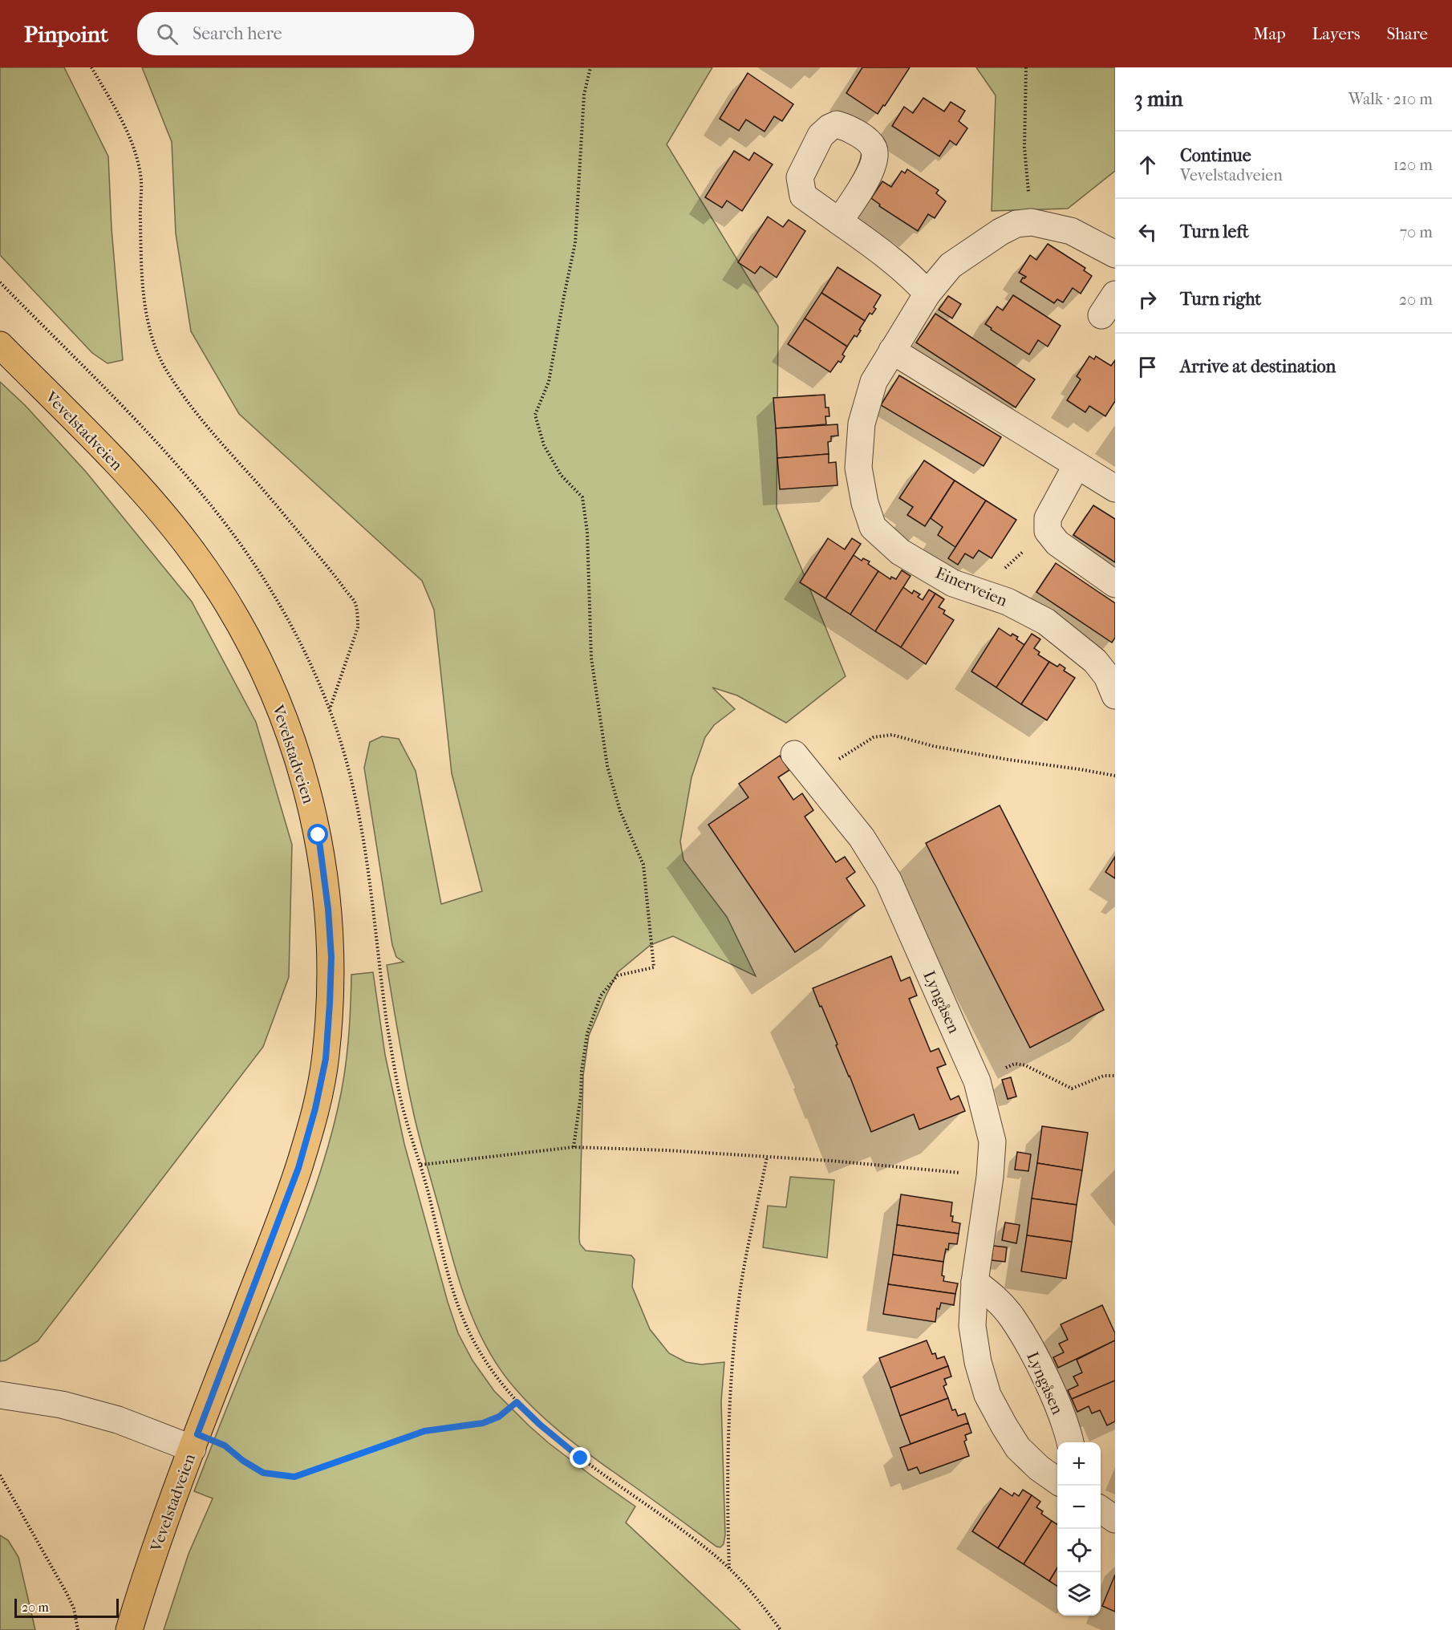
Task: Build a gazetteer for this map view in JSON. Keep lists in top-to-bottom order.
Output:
{
  "streets": {
    "main road": ["Vevelstadveien"],
    "street": ["Einerveien", "Lyngåsen"]
  },
  "scale_bar": "20 m",
  "page": {
    "header": "Pinpoint",
    "search": "Search here",
    "nav": ["Map", "Layers", "Share"],
    "heading": ["3 min", "Walk · 210 m"],
    "list": [
      ["Continue", "Vevelstadveien", "120 m"],
      ["Turn left", "70 m"],
      ["Turn right", "20 m"],
      "Arrive at destination"
    ],
    "map_buttons": ["+", "−"],
    "scale": "20 m"
  }
}
